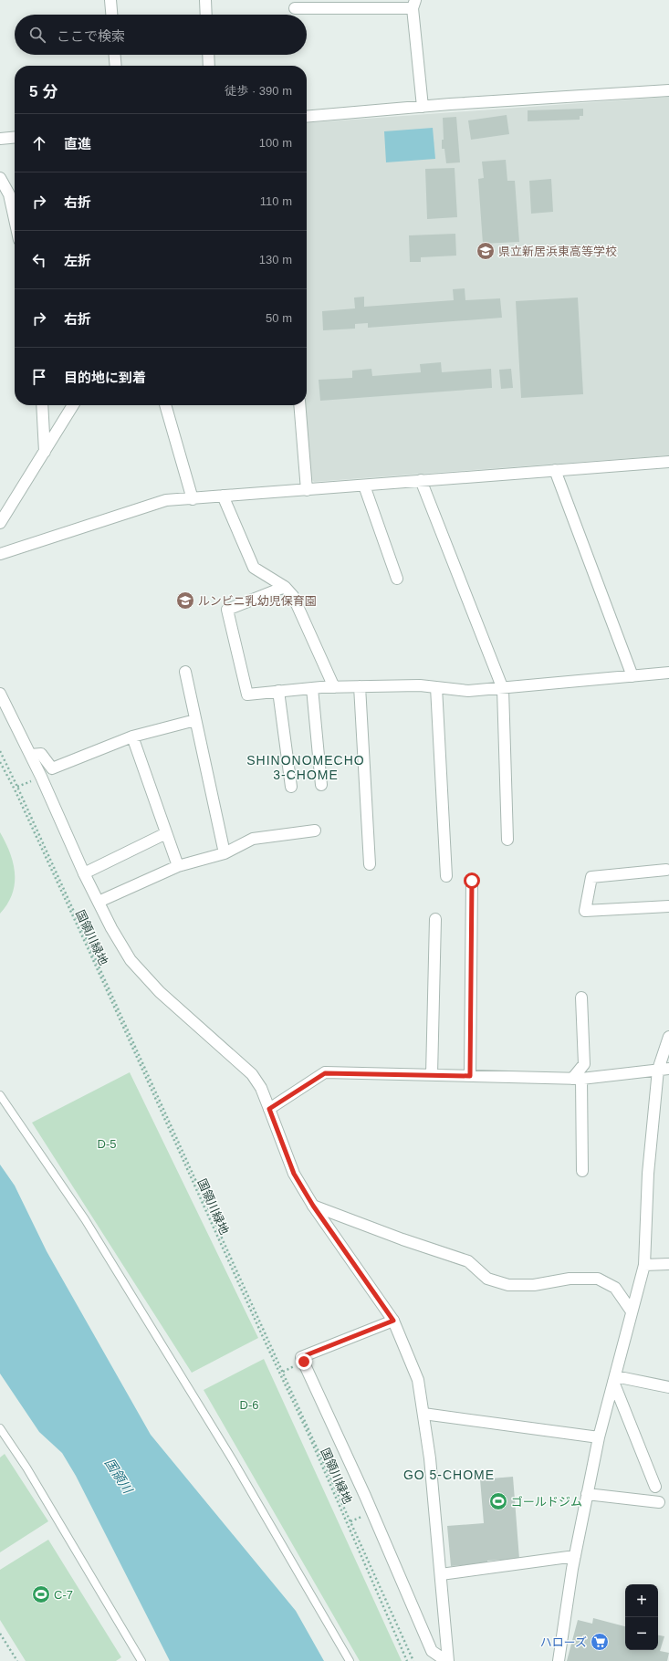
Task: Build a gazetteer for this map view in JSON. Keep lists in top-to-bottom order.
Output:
{
  "streets": {
    "path": ["国領川緑地"]
  },
  "districts": ["SHINONOMECHO 3-CHOME", "GO 5-CHOME"],
  "water": ["国領川"],
  "parks": ["D-5", "D-6"],
  "places": {
    "school or university": ["県立新居浜東高等学校", "ルンビニ乳幼児保育園"],
    "sports": ["ゴールドジム", "C-7"],
    "supermarket": ["ハローズ"]
  },
  "page": {
    "search": "ここで検索",
    "heading": ["5 分", "徒歩 · 390 m"],
    "list": [
      ["直進", "100 m"],
      ["右折", "110 m"],
      ["左折", "130 m"],
      ["右折", "50 m"],
      "目的地に到着"
    ],
    "map_buttons": ["+", "−"]
  }
}
